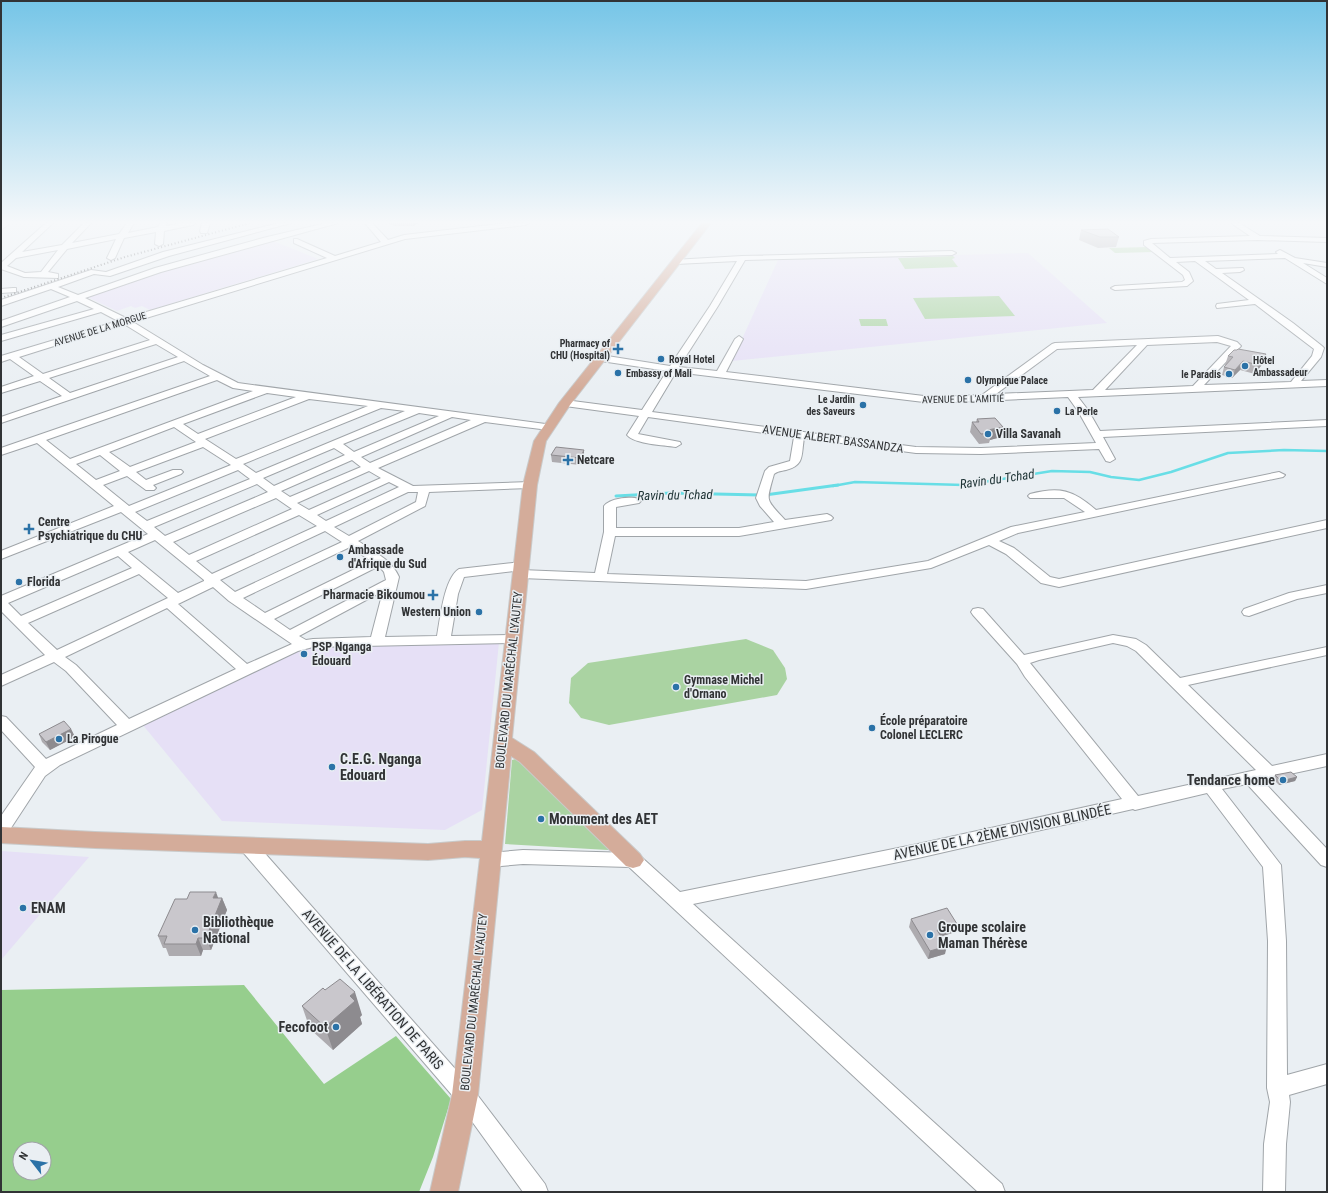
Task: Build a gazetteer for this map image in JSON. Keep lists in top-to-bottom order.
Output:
{
  "streets": {
    "main road": ["BOULEVARD DU MARÉCHAL LYAUTEY"],
    "street": [
      "AVENUE DE LA MORGUE",
      "AVENUE DE L'AMITIÉ",
      "AVENUE ALBERT BASSANDZA",
      "AVENUE DE LA 2ÈME DIVISION BLINDÉE",
      "AVENUE DE LA LIBÉRATION DE PARIS"
    ]
  },
  "crossings": [
    ["AVENUE DE L'AMITIÉ", "BOULEVARD DU MARÉCHAL LYAUTEY"],
    ["AVENUE ALBERT BASSANDZA", "BOULEVARD DU MARÉCHAL LYAUTEY"],
    ["BOULEVARD DU MARÉCHAL LYAUTEY", "AVENUE DE LA LIBÉRATION DE PARIS"]
  ],
  "water": ["Ravin du Tchad"],
  "places": {
    "health": [
      "Pharmacy of CHU (Hospital)",
      "Netcare",
      "Centre Psychiatrique du CHU",
      "Pharmacie Bikoumou"
    ],
    "other": [
      "Royal Hotel",
      "Hôtel Ambassadeur",
      "Embassy of Mali",
      "le Paradis",
      "Olympique Palace",
      "Le Jardin des Saveurs",
      "La Perle",
      "Villa Savanah",
      "Ambassade d'Afrique du Sud",
      "Florida",
      "Western Union",
      "PSP Nganga Édouard",
      "Gymnase Michel d'Ornano",
      "École préparatoire Colonel LECLERC",
      "La Pirogue",
      "C.E.G. Nganga Edouard",
      "Tendance home",
      "Monument des AET",
      "ENAM",
      "Bibliothèque National",
      "Groupe scolaire Maman Thérèse",
      "Fecofoot"
    ]
  },
  "north": "top left"
}
